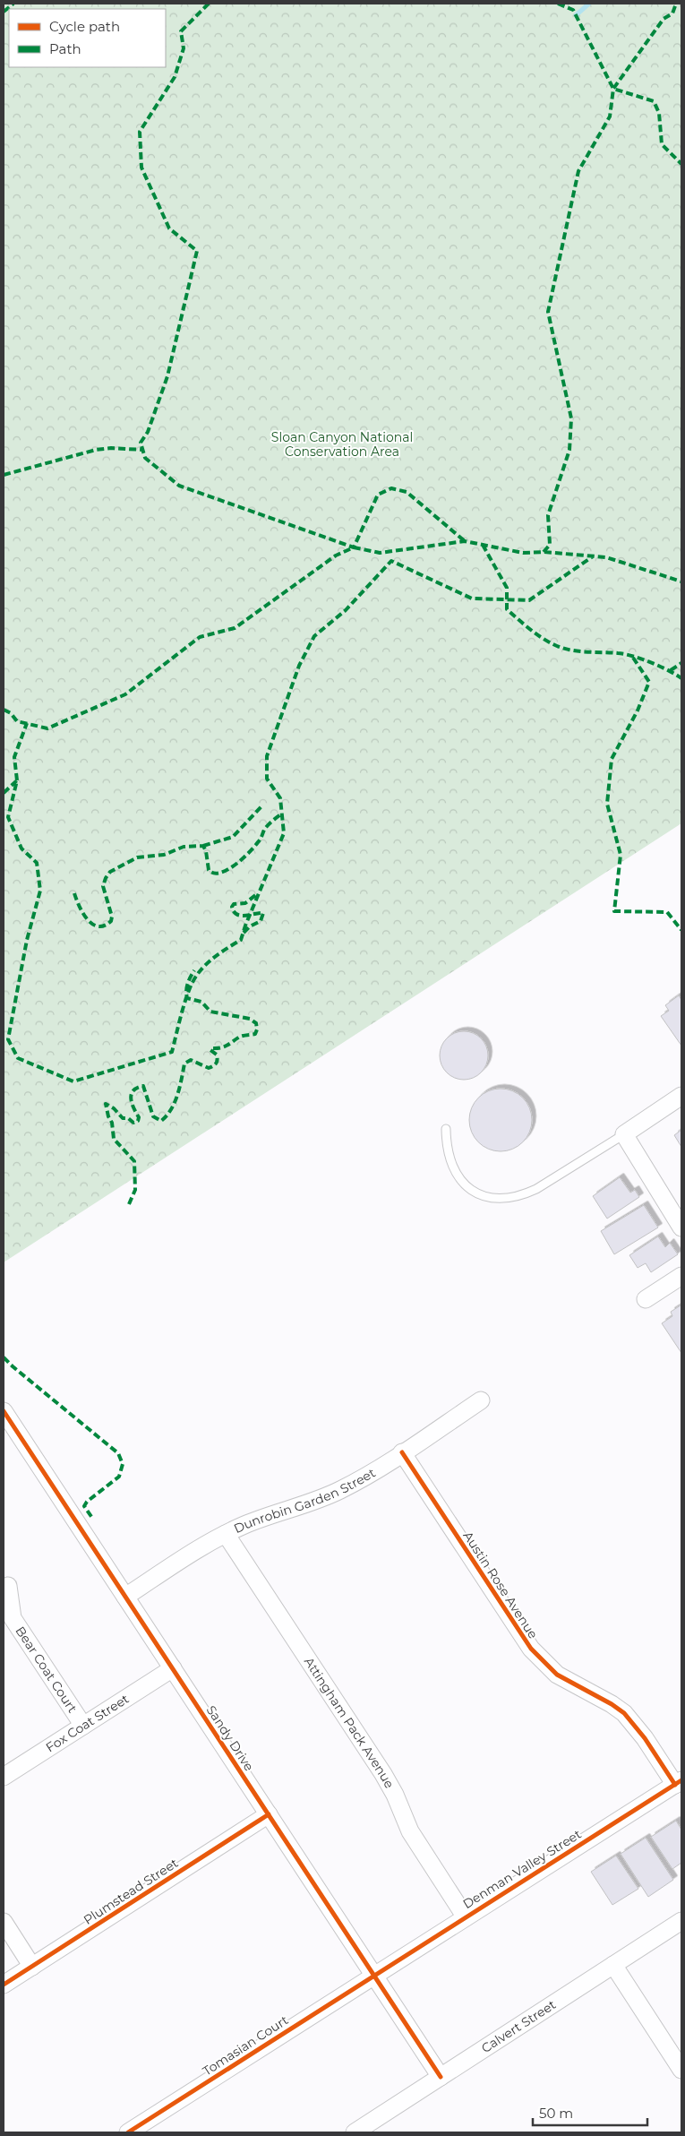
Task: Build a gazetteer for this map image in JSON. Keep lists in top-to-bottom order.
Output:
{
  "streets": {
    "street": [
      "Dunrobin Garden Street",
      "Austin Rose Avenue",
      "Bear Coat Court",
      "Fox Coat Street",
      "Attingham Pack Avenue",
      "Sandy Drive",
      "Denman Valley Street",
      "Plumstead Street",
      "Calvert Street",
      "Tomasian Court"
    ]
  },
  "crossings": [
    ["Dunrobin Garden Street", "Austin Rose Avenue"],
    ["Dunrobin Garden Street", "Attingham Pack Avenue"],
    ["Dunrobin Garden Street", "Sandy Drive"],
    ["Austin Rose Avenue", "Denman Valley Street"],
    ["Bear Coat Court", "Fox Coat Street"],
    ["Fox Coat Street", "Sandy Drive"],
    ["Attingham Pack Avenue", "Denman Valley Street"],
    ["Sandy Drive", "Denman Valley Street"],
    ["Sandy Drive", "Plumstead Street"],
    ["Sandy Drive", "Calvert Street"],
    ["Sandy Drive", "Tomasian Court"],
    ["Denman Valley Street", "Tomasian Court"]
  ],
  "parks": ["Sloan Canyon National Conservation Area"],
  "legend": ["Cycle path", "Path"],
  "scale_bar": "50 m"
}
